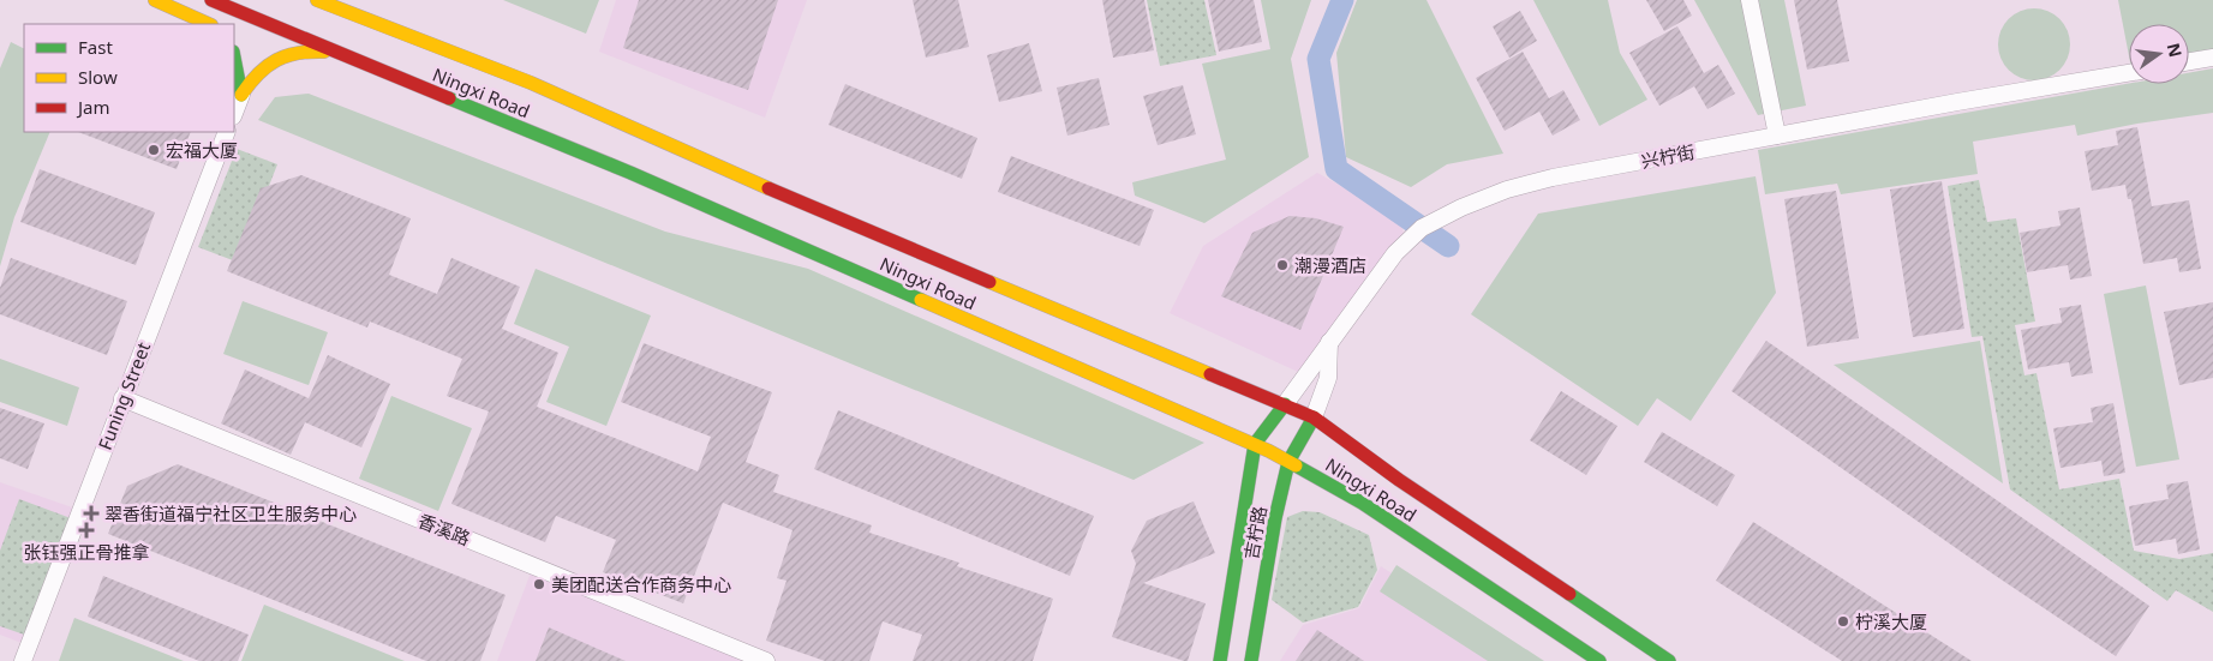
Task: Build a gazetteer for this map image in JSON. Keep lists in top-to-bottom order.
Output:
{
  "streets": {
    "main road": ["Ningxi Road", "吉柠路"],
    "street": ["兴柠街", "Funing Street", "香溪路"]
  },
  "crossings": [
    ["Ningxi Road", "兴柠街"],
    ["Ningxi Road", "吉柠路"],
    ["Funing Street", "香溪路"]
  ],
  "places": {
    "other": [
      "宏福大厦",
      "潮漫酒店",
      "美团配送合作商务中心",
      "柠溪大厦"
    ],
    "health": ["翠香街道福宁社区卫生服务中心", "张钰强正骨推拿"]
  },
  "legend": ["Fast", "Slow", "Jam"],
  "north": "right"
}
